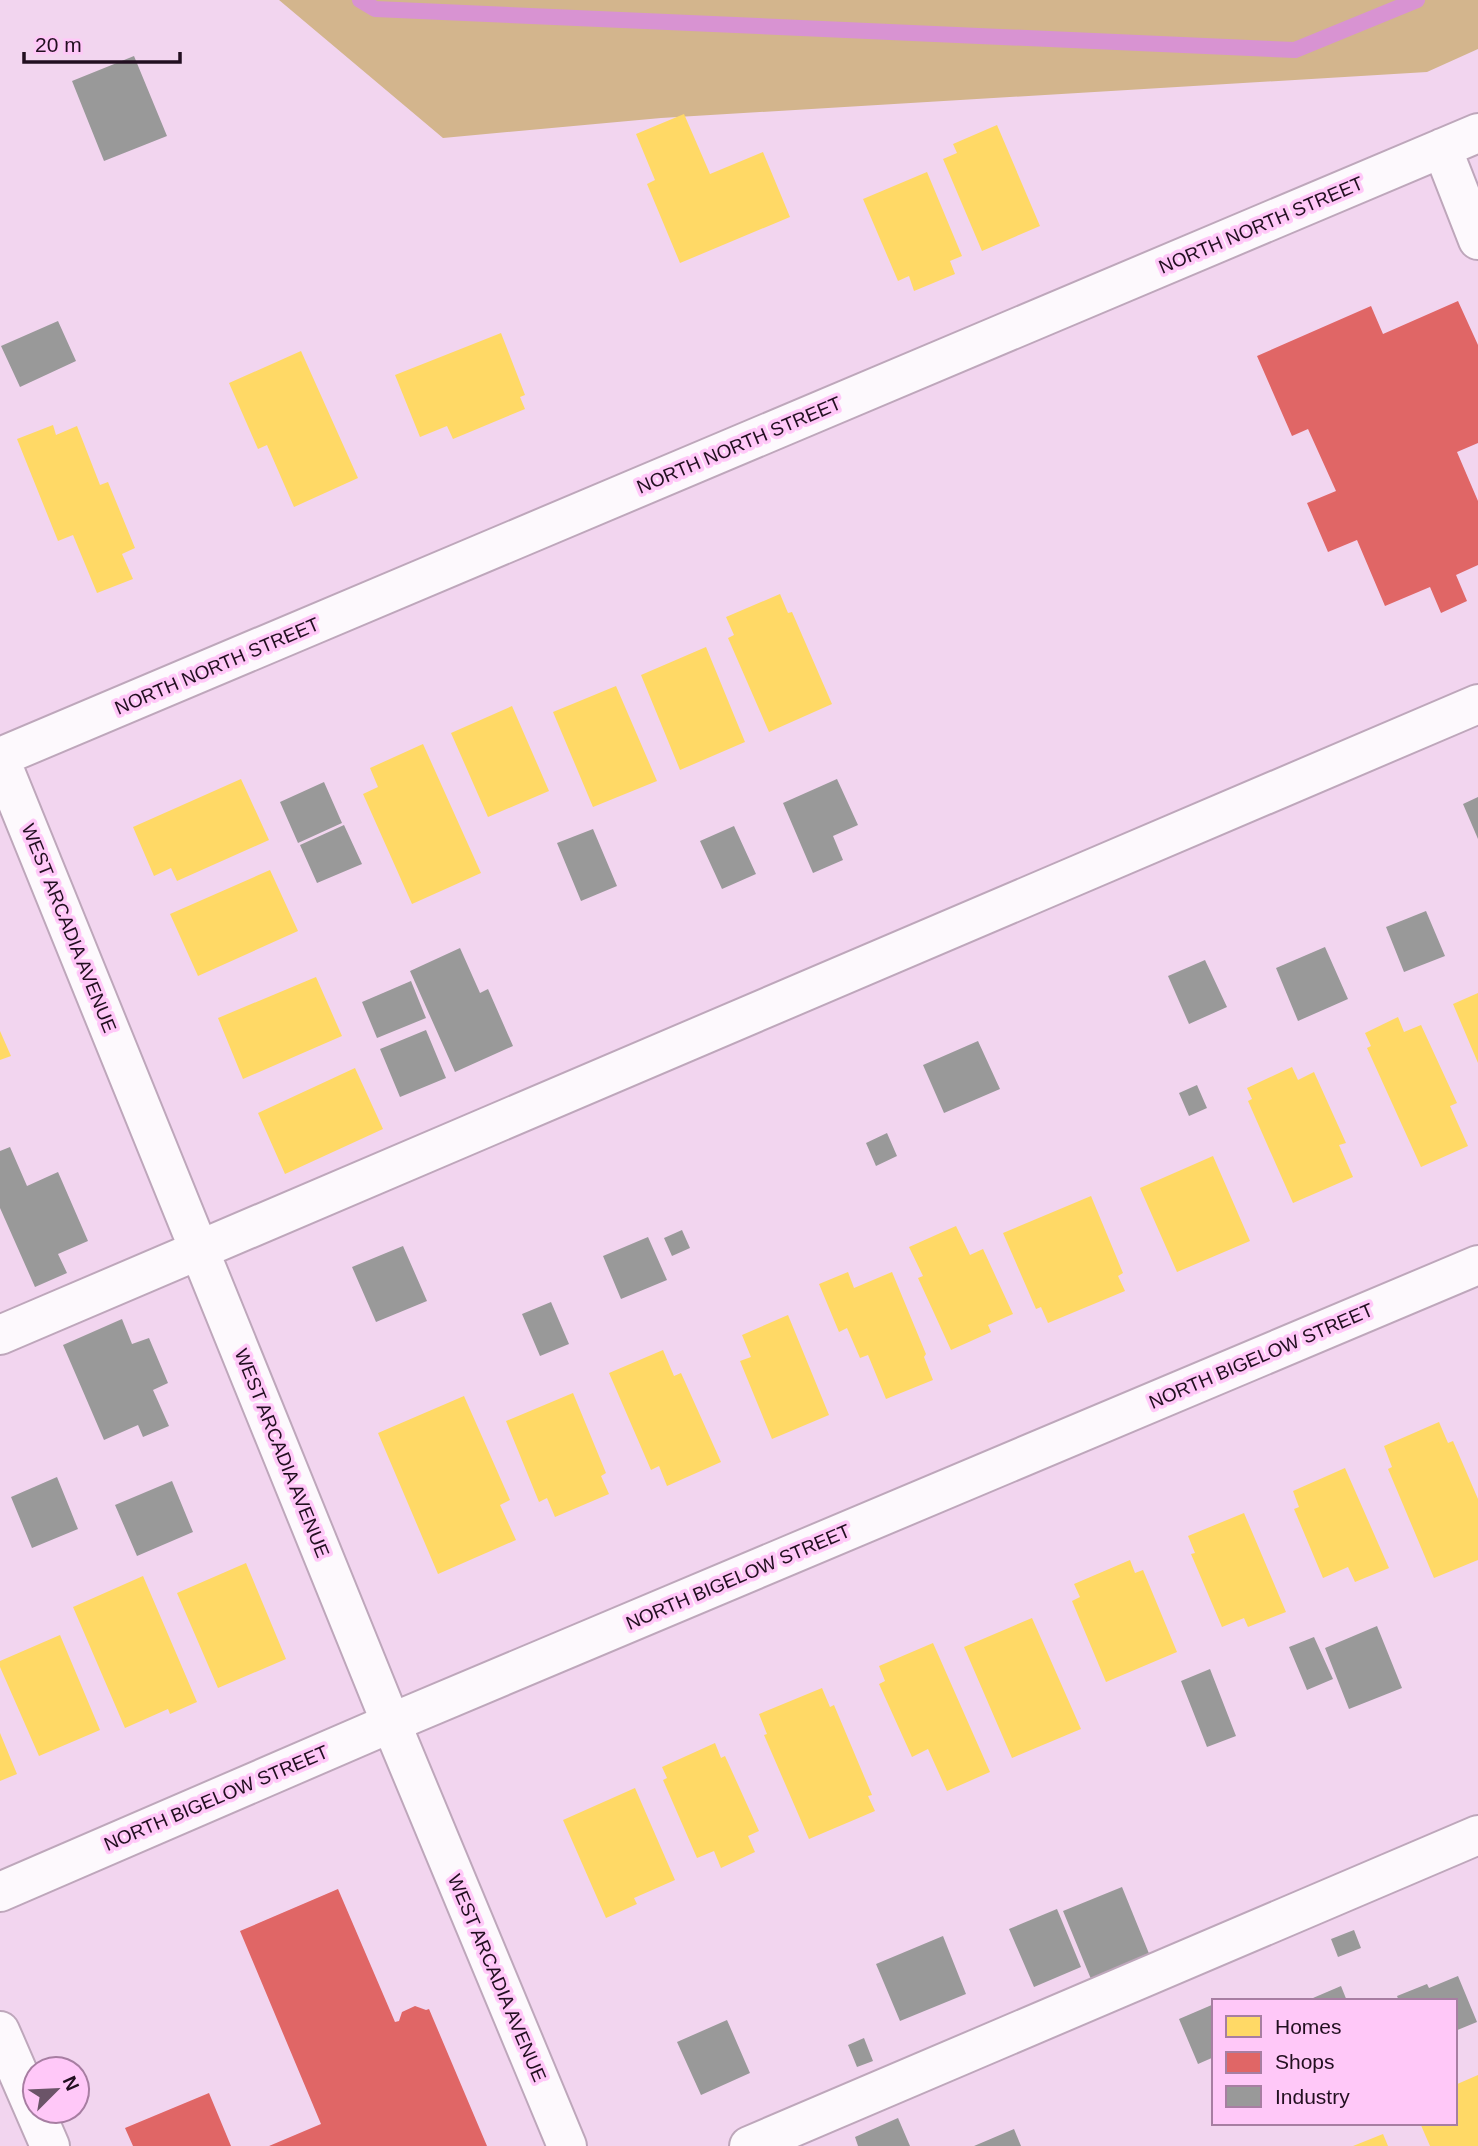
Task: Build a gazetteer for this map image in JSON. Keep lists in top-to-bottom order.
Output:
{
  "streets": {
    "street": ["NORTH NORTH STREET", "WEST ARCADIA AVENUE", "NORTH BIGELOW STREET"]
  },
  "crossings": [
    ["NORTH NORTH STREET", "WEST ARCADIA AVENUE"],
    ["WEST ARCADIA AVENUE", "NORTH BIGELOW STREET"]
  ],
  "legend": ["Homes", "Shops", "Industry"],
  "scale_bar": "20 m",
  "north": "top right"
}
